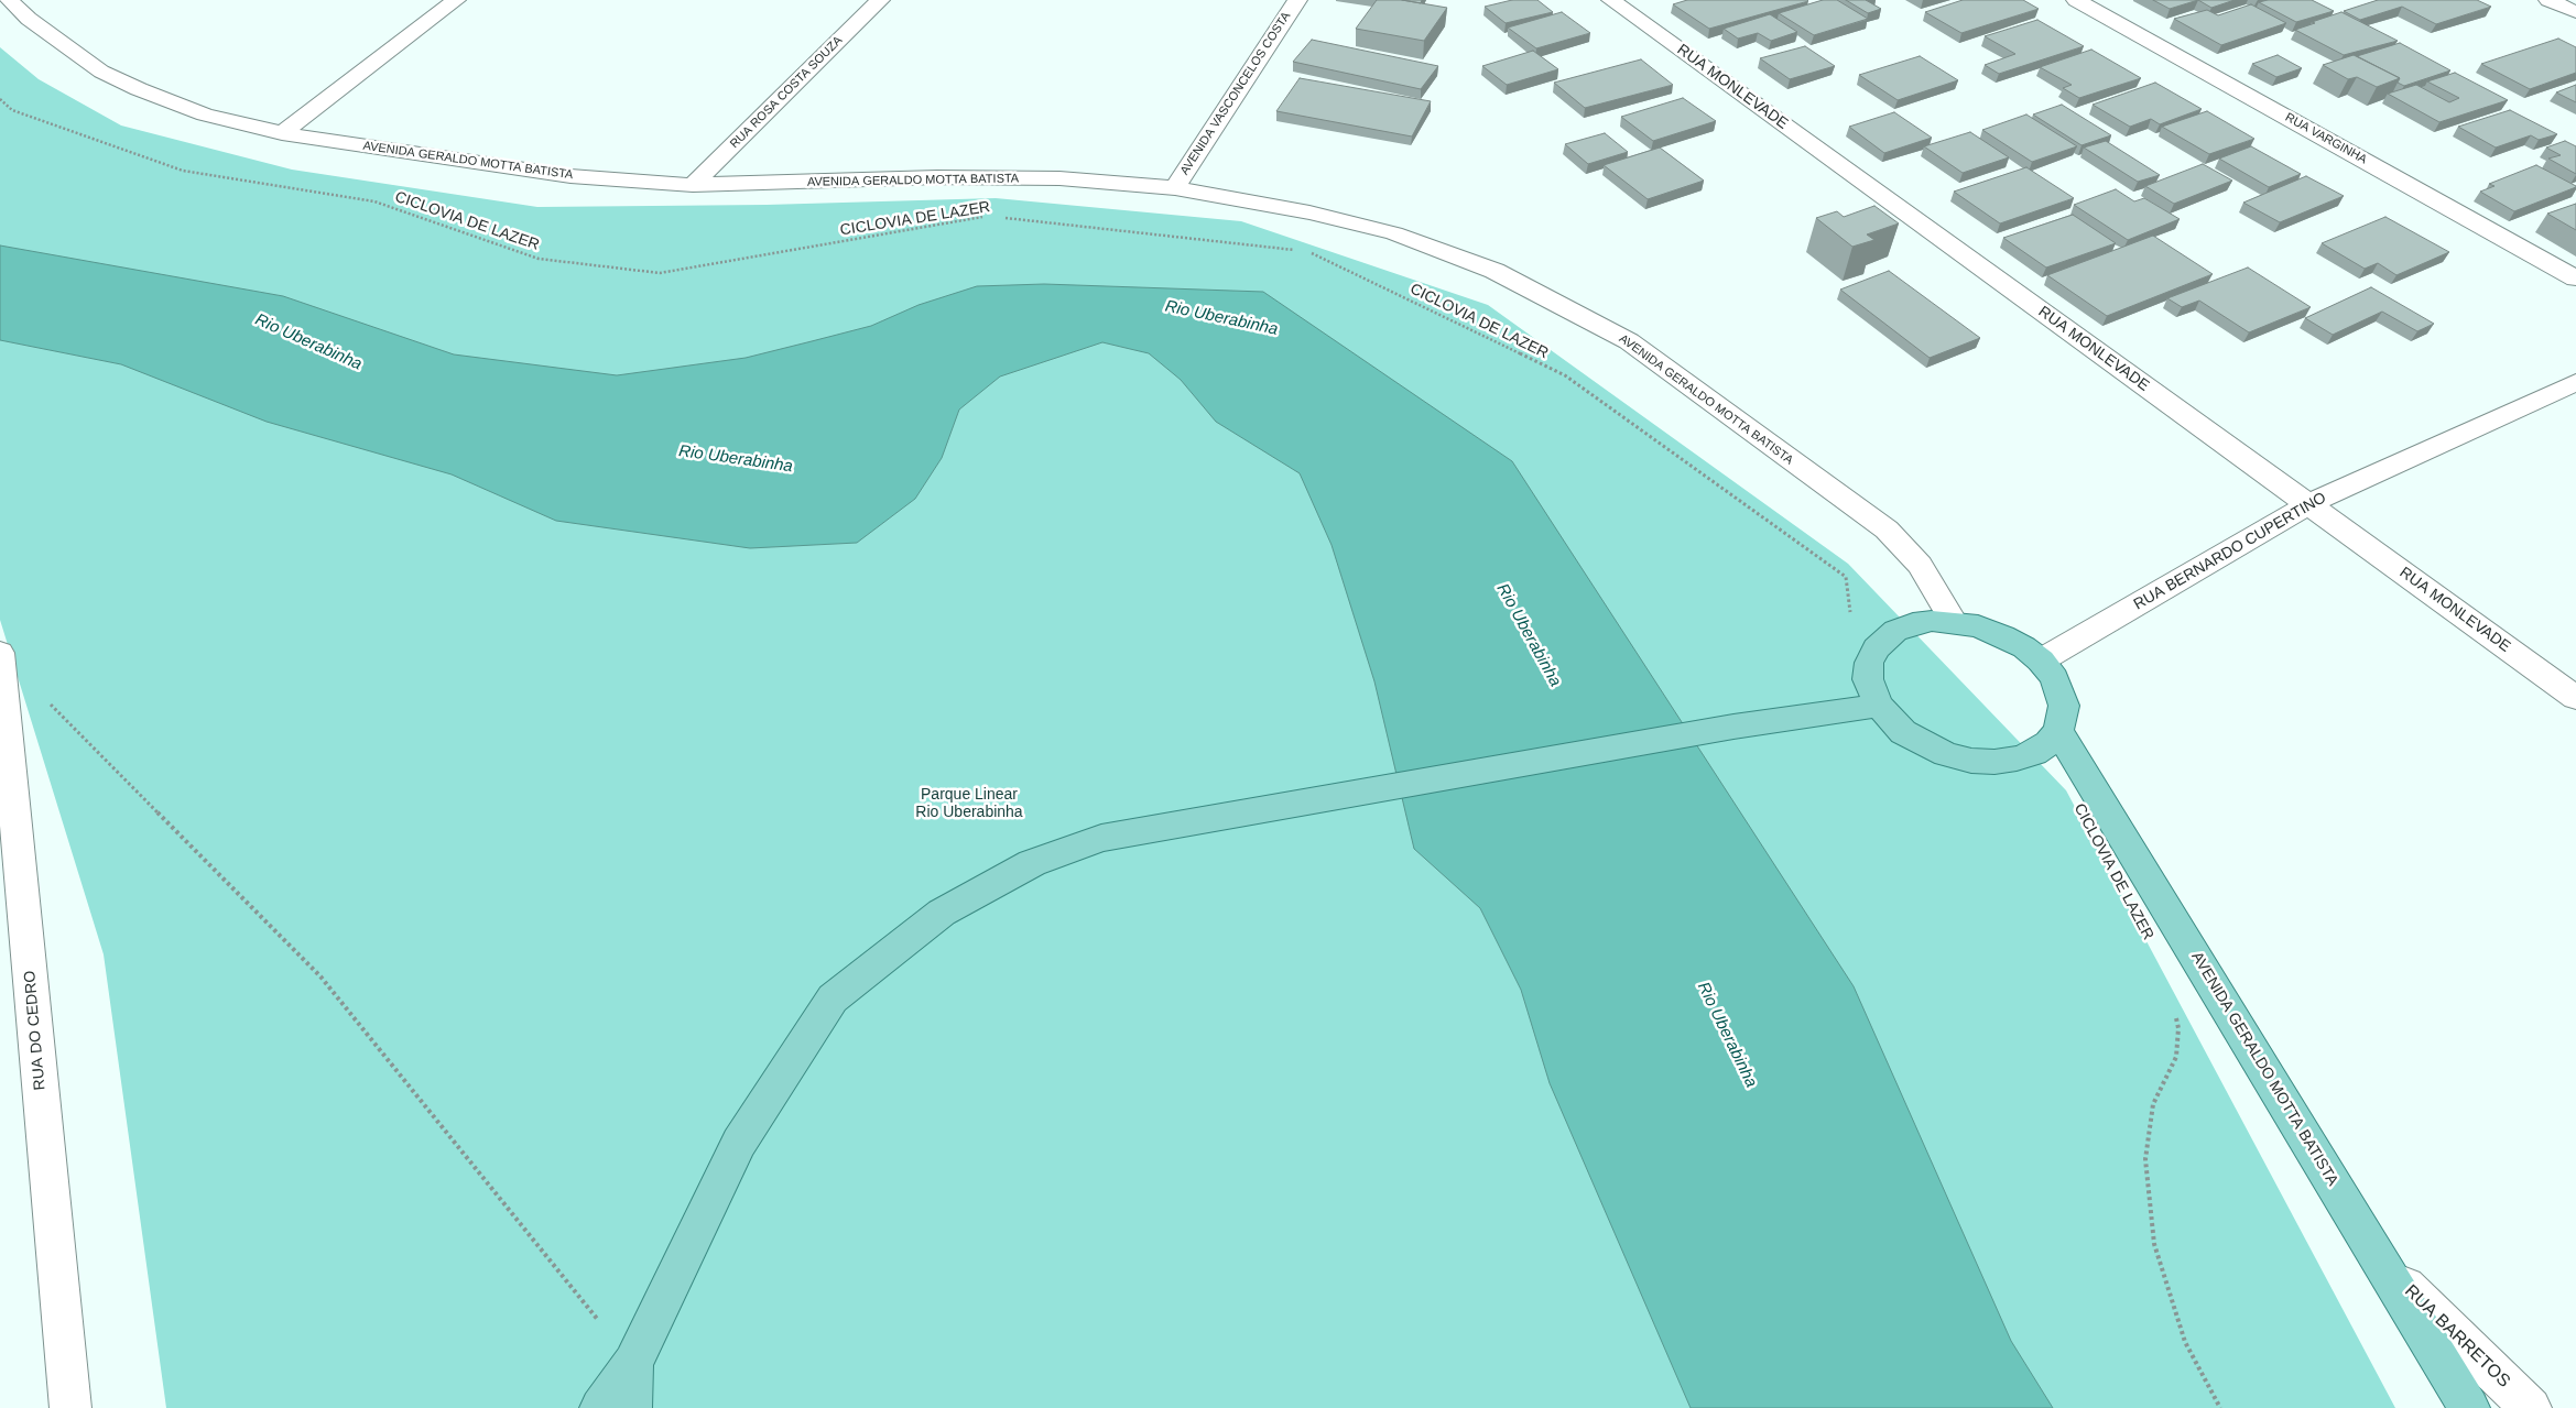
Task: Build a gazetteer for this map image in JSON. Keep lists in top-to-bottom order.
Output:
{
  "streets": {
    "main road": ["AVENIDA GERALDO MOTTA BATISTA"],
    "street": [
      "RUA MONLEVADE",
      "RUA ROSA COSTA SOUZA",
      "AVENIDA VASCONCELOS COSTA",
      "RUA VARGINHA",
      "RUA BERNARDO CUPERTINO",
      "RUA DO CEDRO",
      "RUA BARRETOS"
    ],
    "path": ["CICLOVIA DE LAZER"]
  },
  "crossings": [
    ["RUA MONLEVADE", "RUA BERNARDO CUPERTINO"],
    ["RUA ROSA COSTA SOUZA", "AVENIDA GERALDO MOTTA BATISTA"],
    ["AVENIDA VASCONCELOS COSTA", "AVENIDA GERALDO MOTTA BATISTA"],
    ["AVENIDA GERALDO MOTTA BATISTA", "RUA BERNARDO CUPERTINO"],
    ["AVENIDA GERALDO MOTTA BATISTA", "RUA BARRETOS"]
  ],
  "water": ["Rio Uberabinha"],
  "parks": ["Parque Linear Rio Uberabinha"]
}
